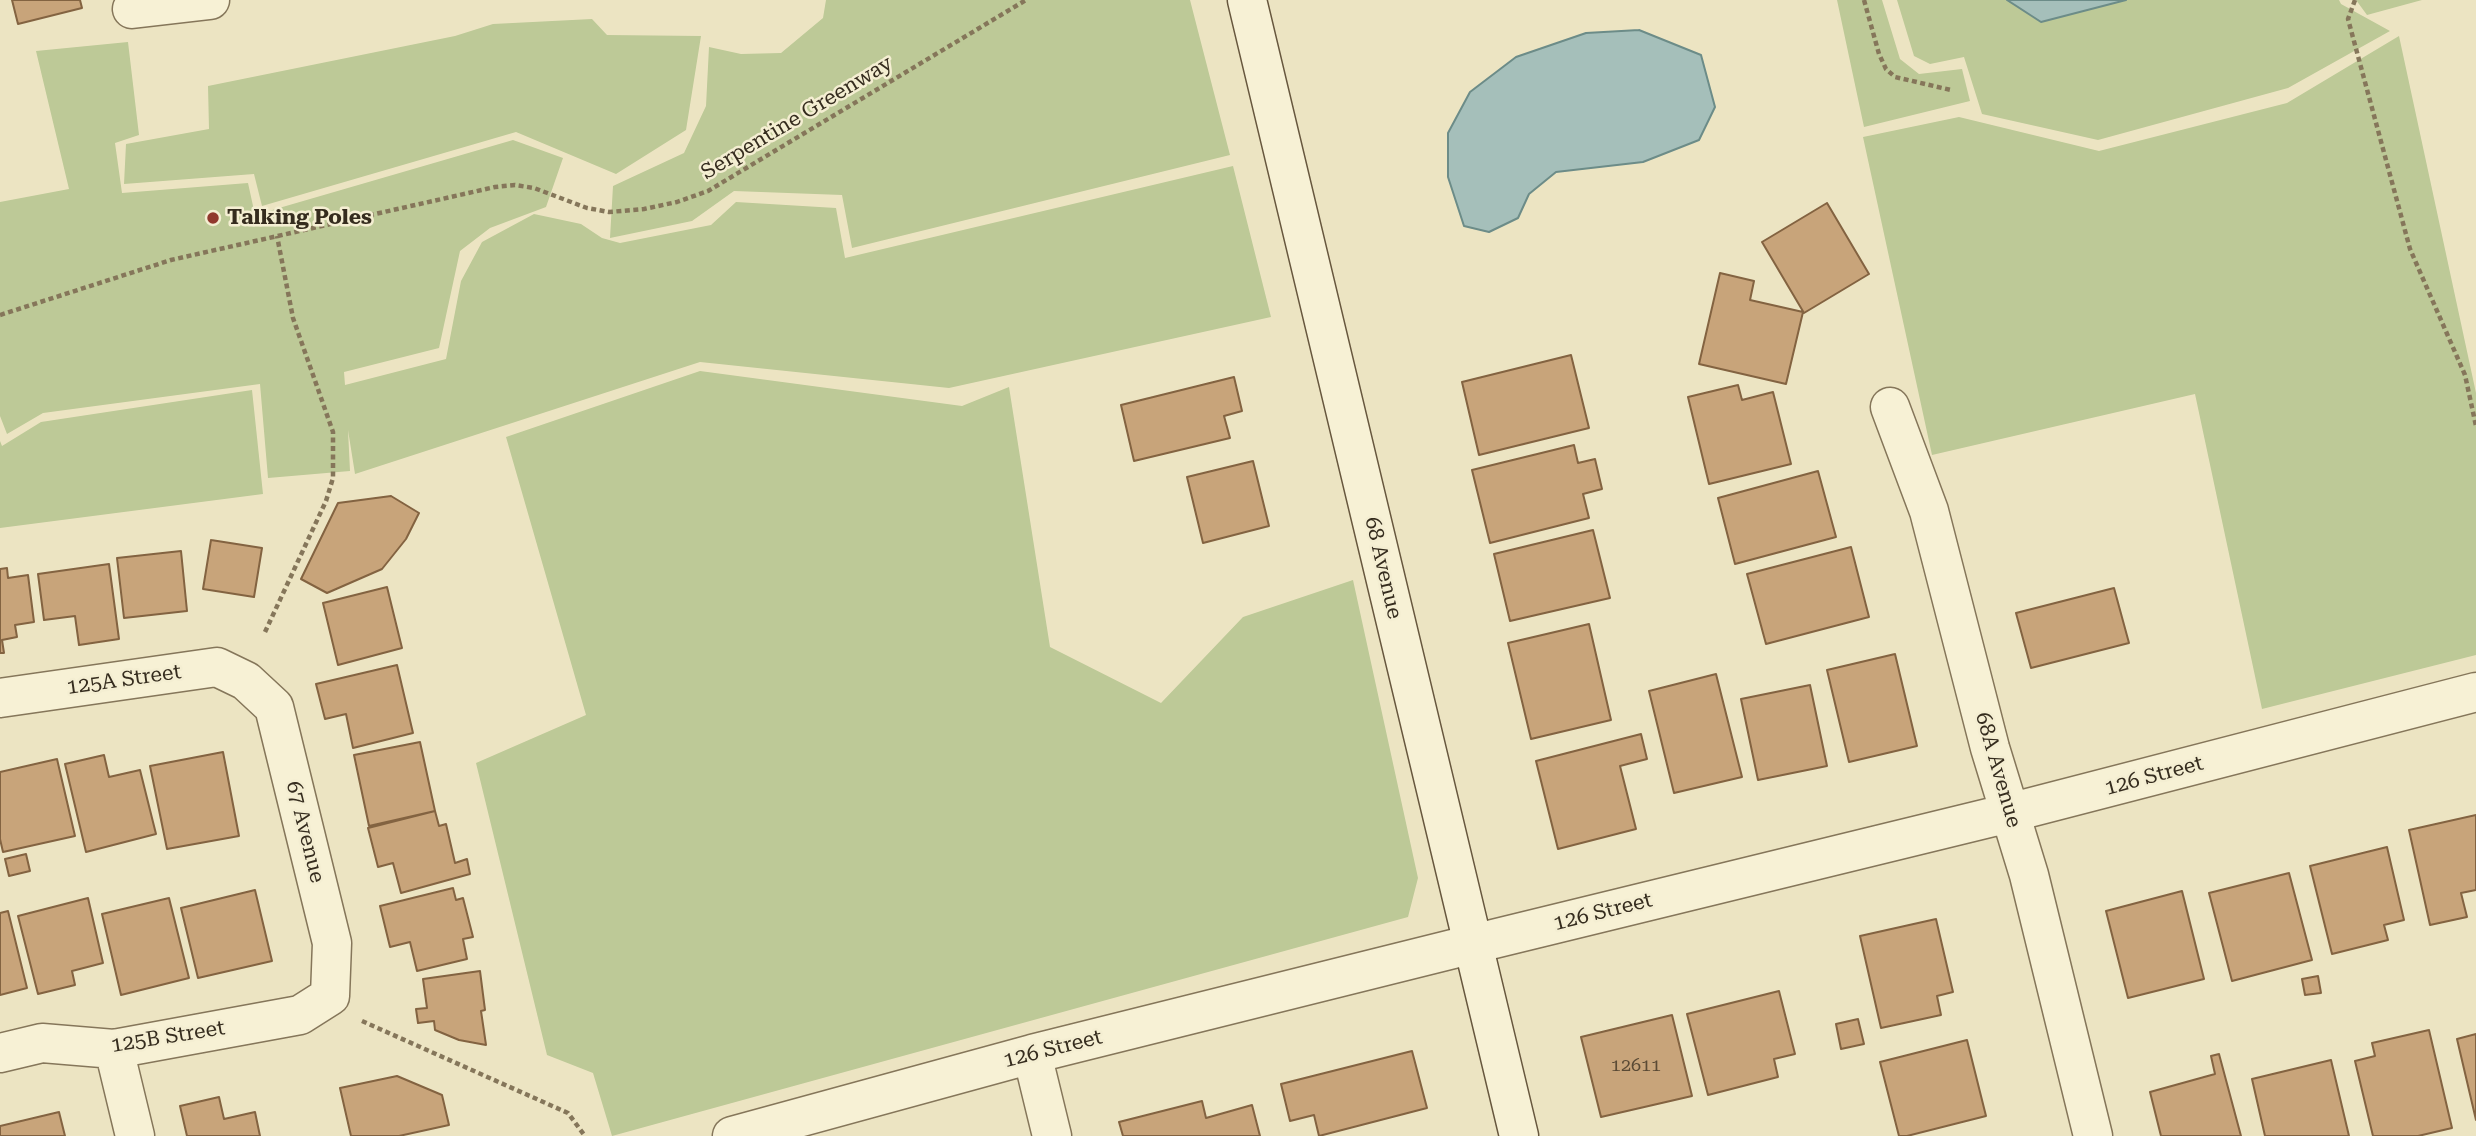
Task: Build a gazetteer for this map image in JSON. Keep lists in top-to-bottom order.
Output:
{
  "streets": {
    "street": [
      "68 Avenue",
      "125A Street",
      "68A Avenue",
      "126 Street",
      "67 Avenue",
      "125B Street"
    ],
    "path": ["Serpentine Greenway"]
  },
  "crossings": [
    ["68 Avenue", "126 Street"],
    ["125A Street", "67 Avenue"],
    ["68A Avenue", "126 Street"],
    ["67 Avenue", "125B Street"]
  ],
  "places": ["Talking Poles"],
  "house_numbers": ["12611"]
}
